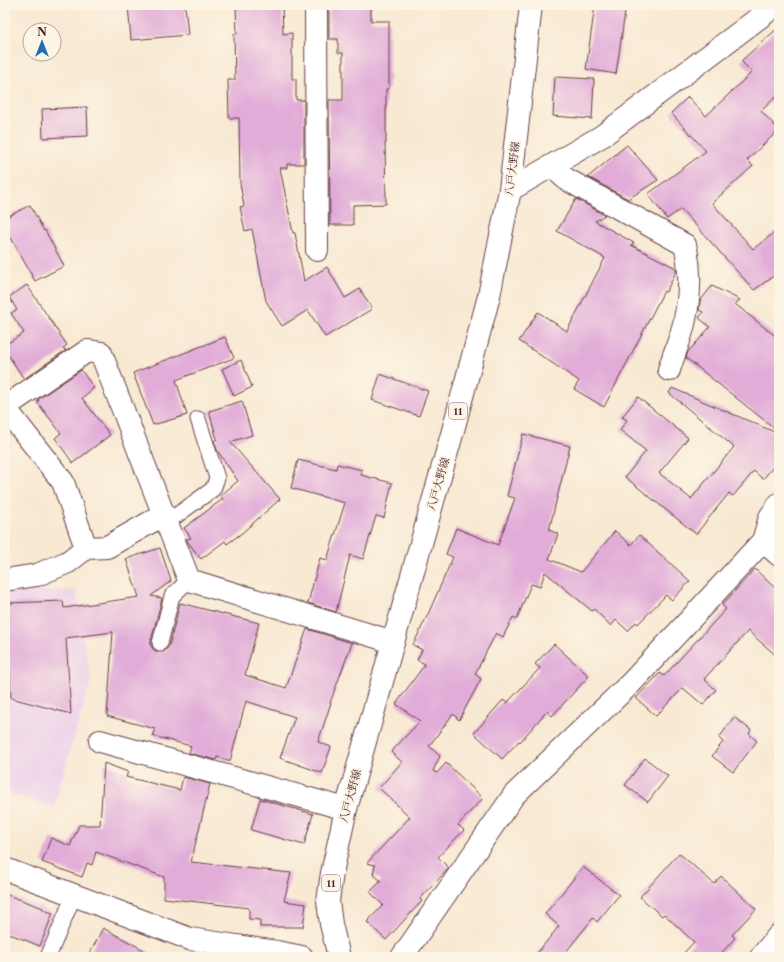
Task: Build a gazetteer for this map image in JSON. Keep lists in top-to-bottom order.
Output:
{
  "streets": {
    "street": ["八戸大野線", "11"]
  },
  "north": "top"
}
